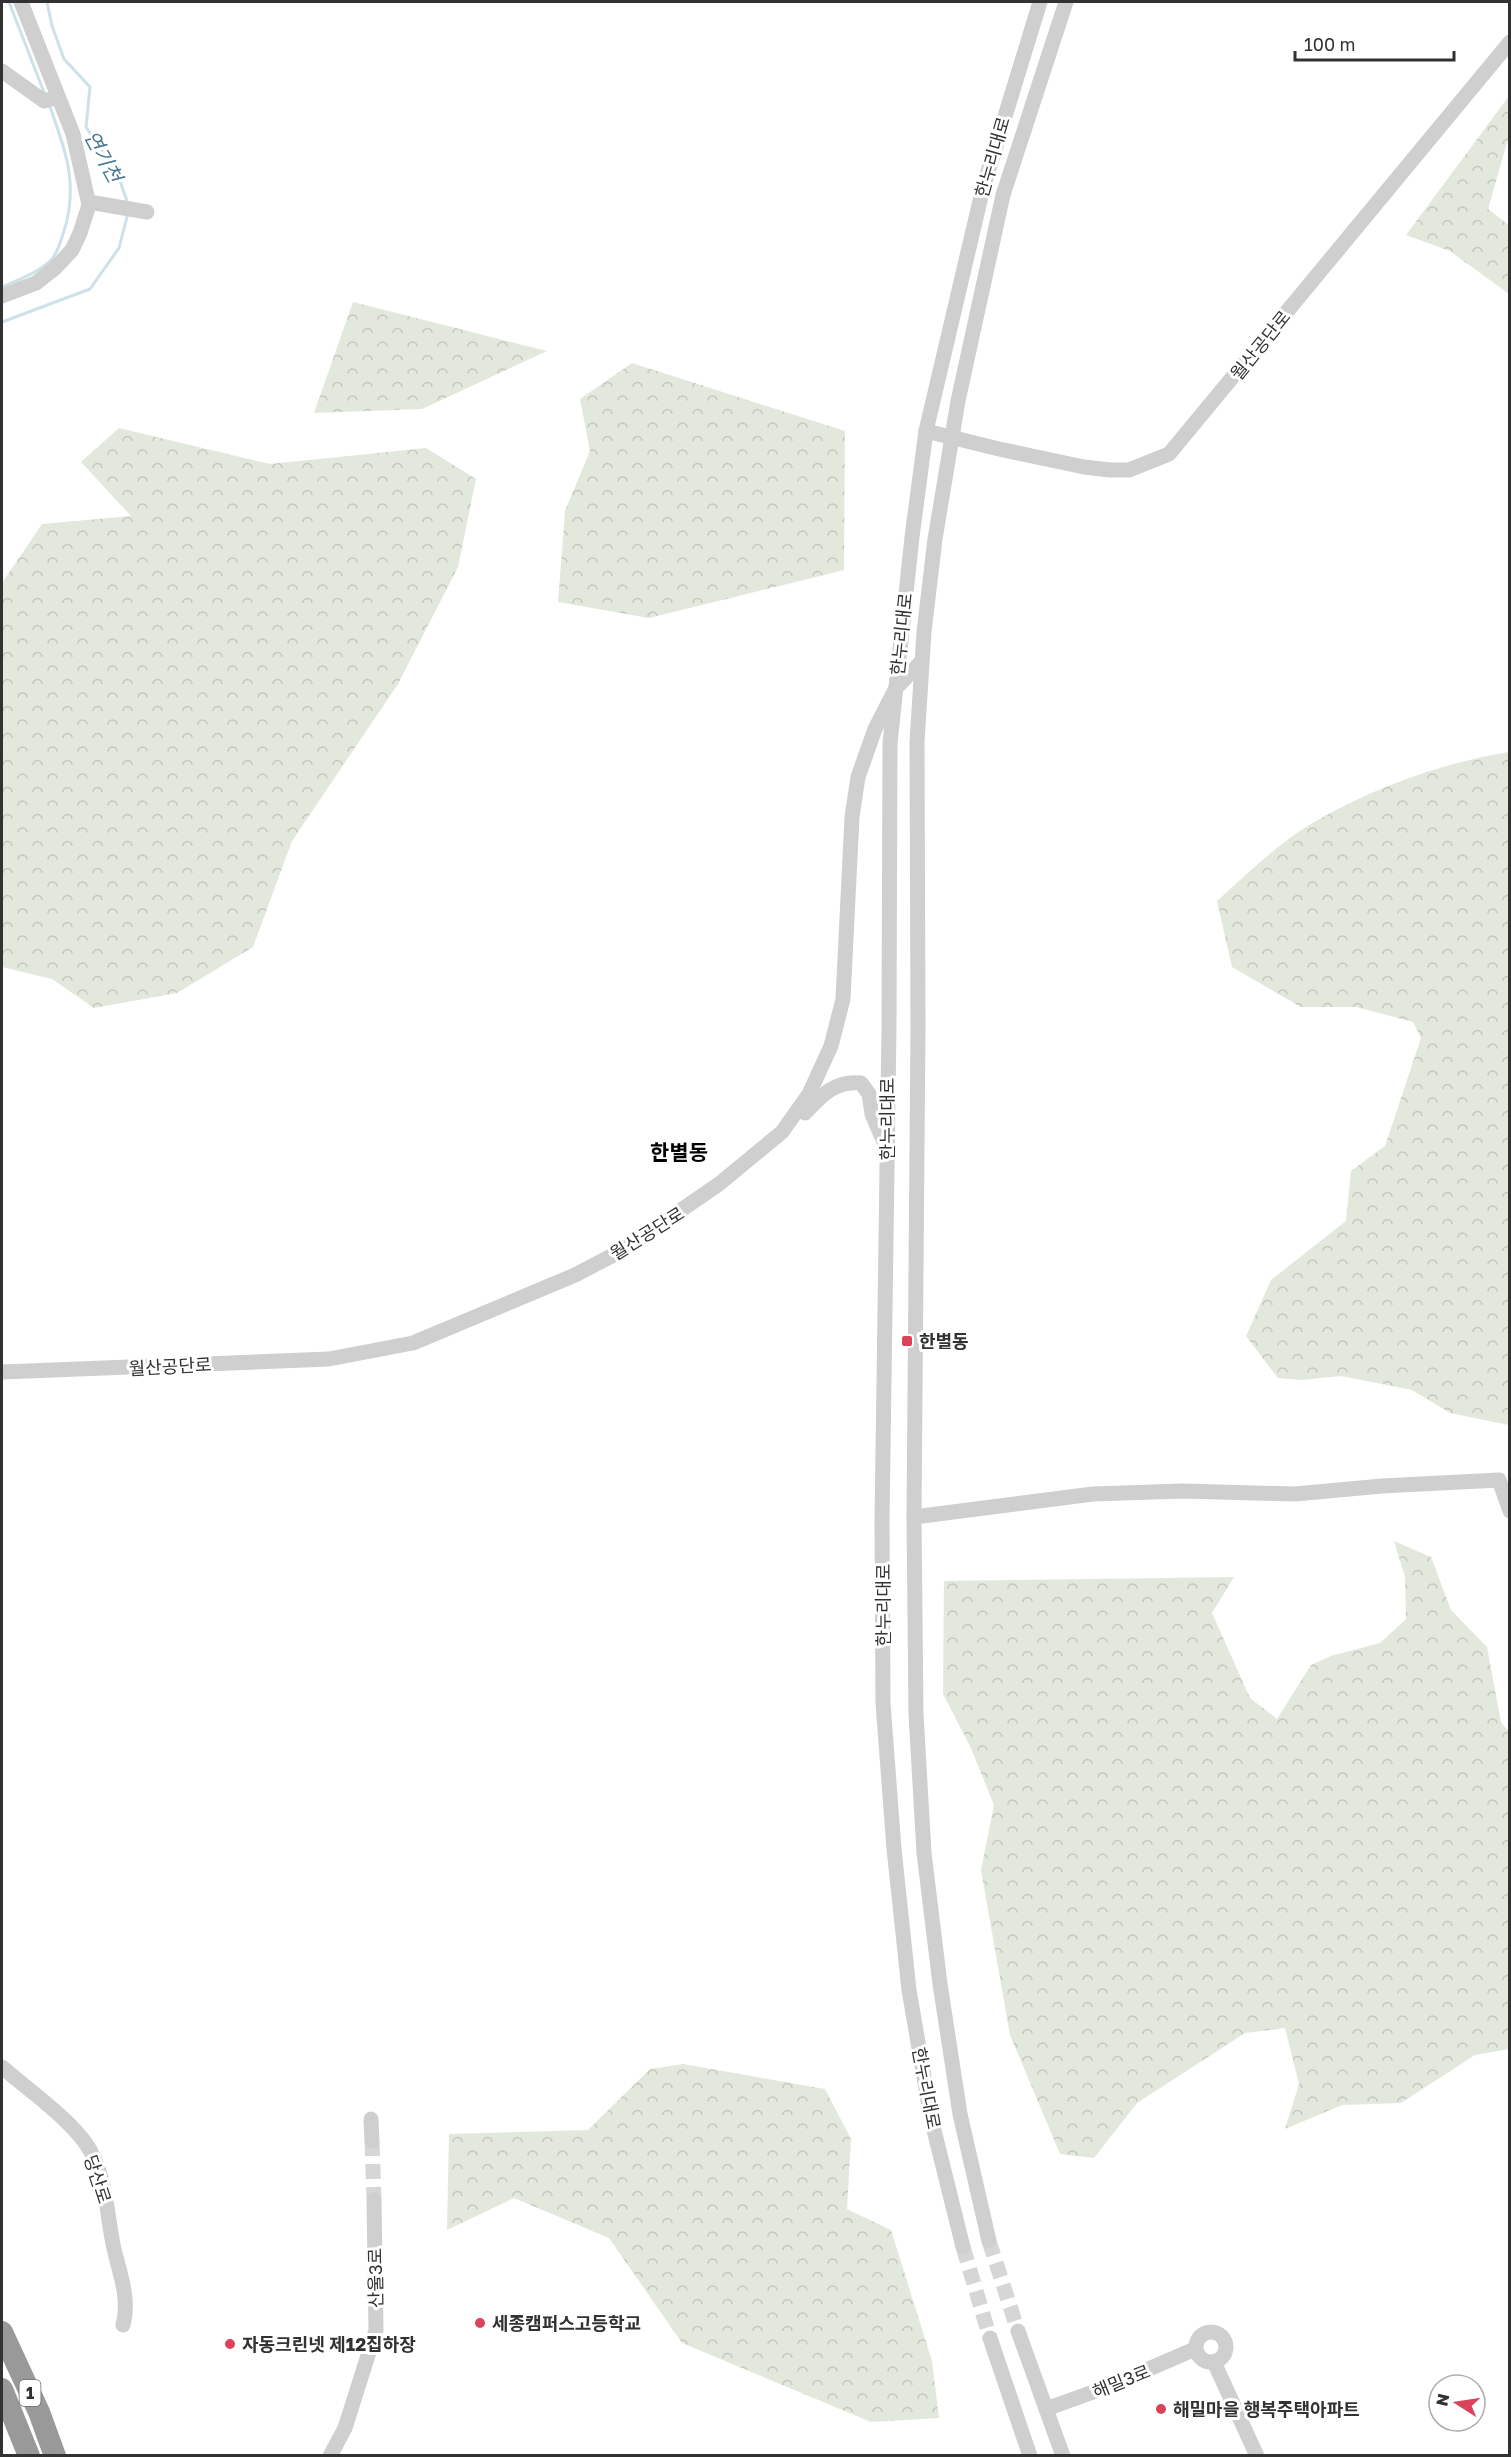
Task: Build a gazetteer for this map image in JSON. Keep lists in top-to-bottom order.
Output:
{
  "streets": {
    "highway": ["1"],
    "street": [
      "한누리대로",
      "월산공단로",
      "당산로",
      "산울3로",
      "해밀3로"
    ]
  },
  "crossings": [
    ["한누리대로", "월산공단로"]
  ],
  "districts": ["한별동"],
  "water": ["연기천"],
  "places": {
    "transit": ["한별동"],
    "other": ["세종캠퍼스고등학교", "자동크린넷 제12집하장", "해밀마을 행복주택아파트"]
  },
  "scale_bar": "100 m",
  "north": "left"
}
